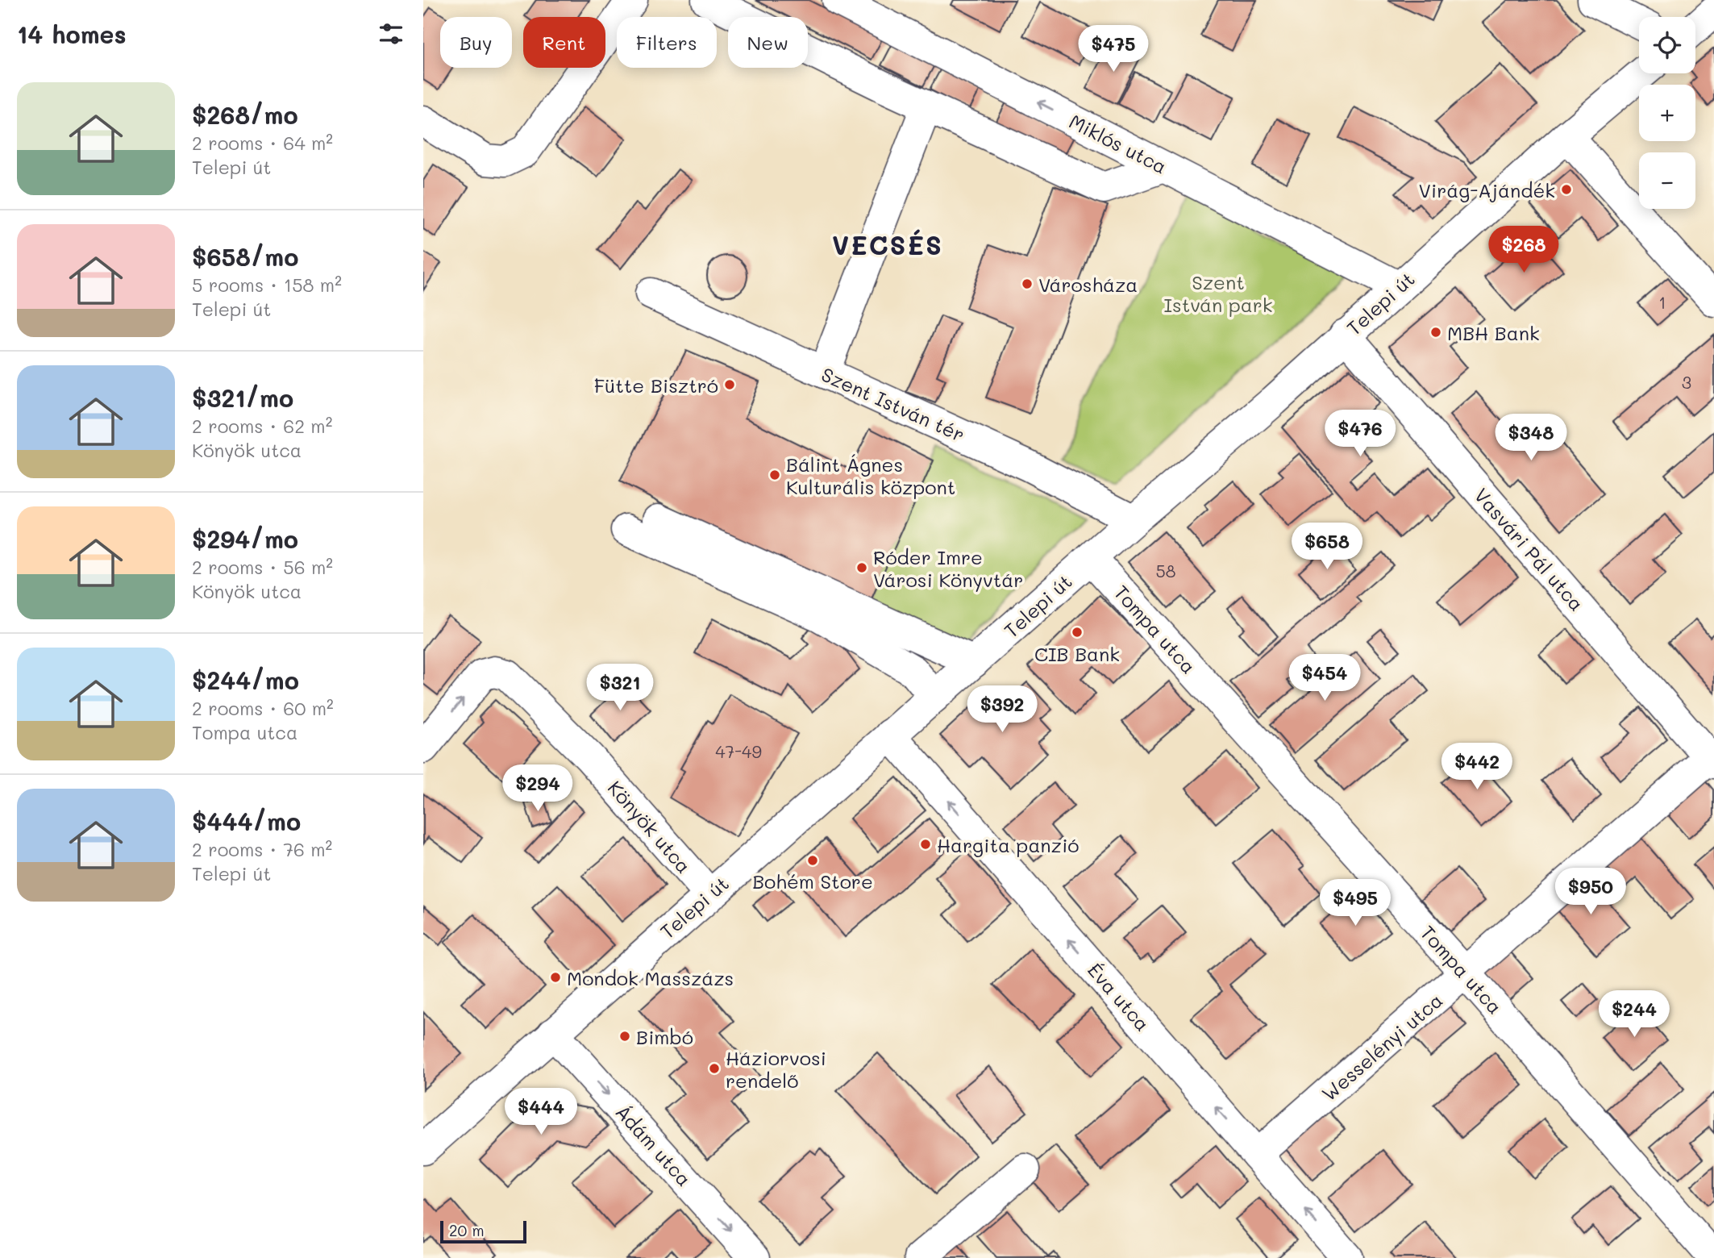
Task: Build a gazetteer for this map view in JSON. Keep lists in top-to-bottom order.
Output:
{
  "streets": {
    "street": [
      "Miklós utca",
      "Telepi út",
      "Szent István tér",
      "Vasvári Pál utca",
      "Tompa utca",
      "Könyök utca",
      "Éva utca",
      "Wesselényi utca",
      "Ádám utca"
    ]
  },
  "crossings": [
    ["Miklós utca", "Telepi út"],
    ["Telepi út", "Szent István tér"],
    ["Telepi út", "Vasvári Pál utca"],
    ["Telepi út", "Tompa utca"],
    ["Telepi út", "Könyök utca"],
    ["Telepi út", "Éva utca"],
    ["Telepi út", "Ádám utca"],
    ["Vasvári Pál utca", "Wesselényi utca"],
    ["Tompa utca", "Wesselényi utca"],
    ["Éva utca", "Wesselényi utca"]
  ],
  "one_way": ["Éva utca", "Ádám utca"],
  "districts": ["VECSÉS"],
  "parks": ["Szent István park"],
  "places": [
    "Virág-Ajándék",
    "Városháza",
    "MBH Bank",
    "Fütte Bisztró",
    "Bálint Ágnes Kulturális központ",
    "Róder Imre Városi Könyvtár",
    "CIB Bank",
    "Hargita panzió",
    "Bohém Store",
    "Mondok Masszázs",
    "Bimbó",
    "Háziorvosi rendelő"
  ],
  "house_numbers": [
    "1",
    "3",
    "58",
    "47-49"
  ],
  "scale_bar": "20 m",
  "page": {
    "heading": "14 homes",
    "map_buttons": ["+", "−"],
    "chip": [
      "Buy",
      "Rent",
      "Filters",
      "New"
    ],
    "price": [
      "$475",
      "$268",
      "$476",
      "$348",
      "$658",
      "$454",
      "$321",
      "$392",
      "$442",
      "$294",
      "$950",
      "$495",
      "$244",
      "$444"
    ],
    "list": [
      {
        "name": "$268/mo",
        "note": "2 rooms · 64 m² · Telepi út"
      },
      {
        "name": "$658/mo",
        "note": "5 rooms · 158 m² · Telepi út"
      },
      {
        "name": "$321/mo",
        "note": "2 rooms · 62 m² · Könyök utca"
      },
      {
        "name": "$294/mo",
        "note": "2 rooms · 56 m² · Könyök utca"
      },
      {
        "name": "$244/mo",
        "note": "2 rooms · 60 m² · Tompa utca"
      },
      {
        "name": "$444/mo",
        "note": "2 rooms · 76 m² · Telepi út"
      }
    ],
    "scale": "20 m"
  }
}
